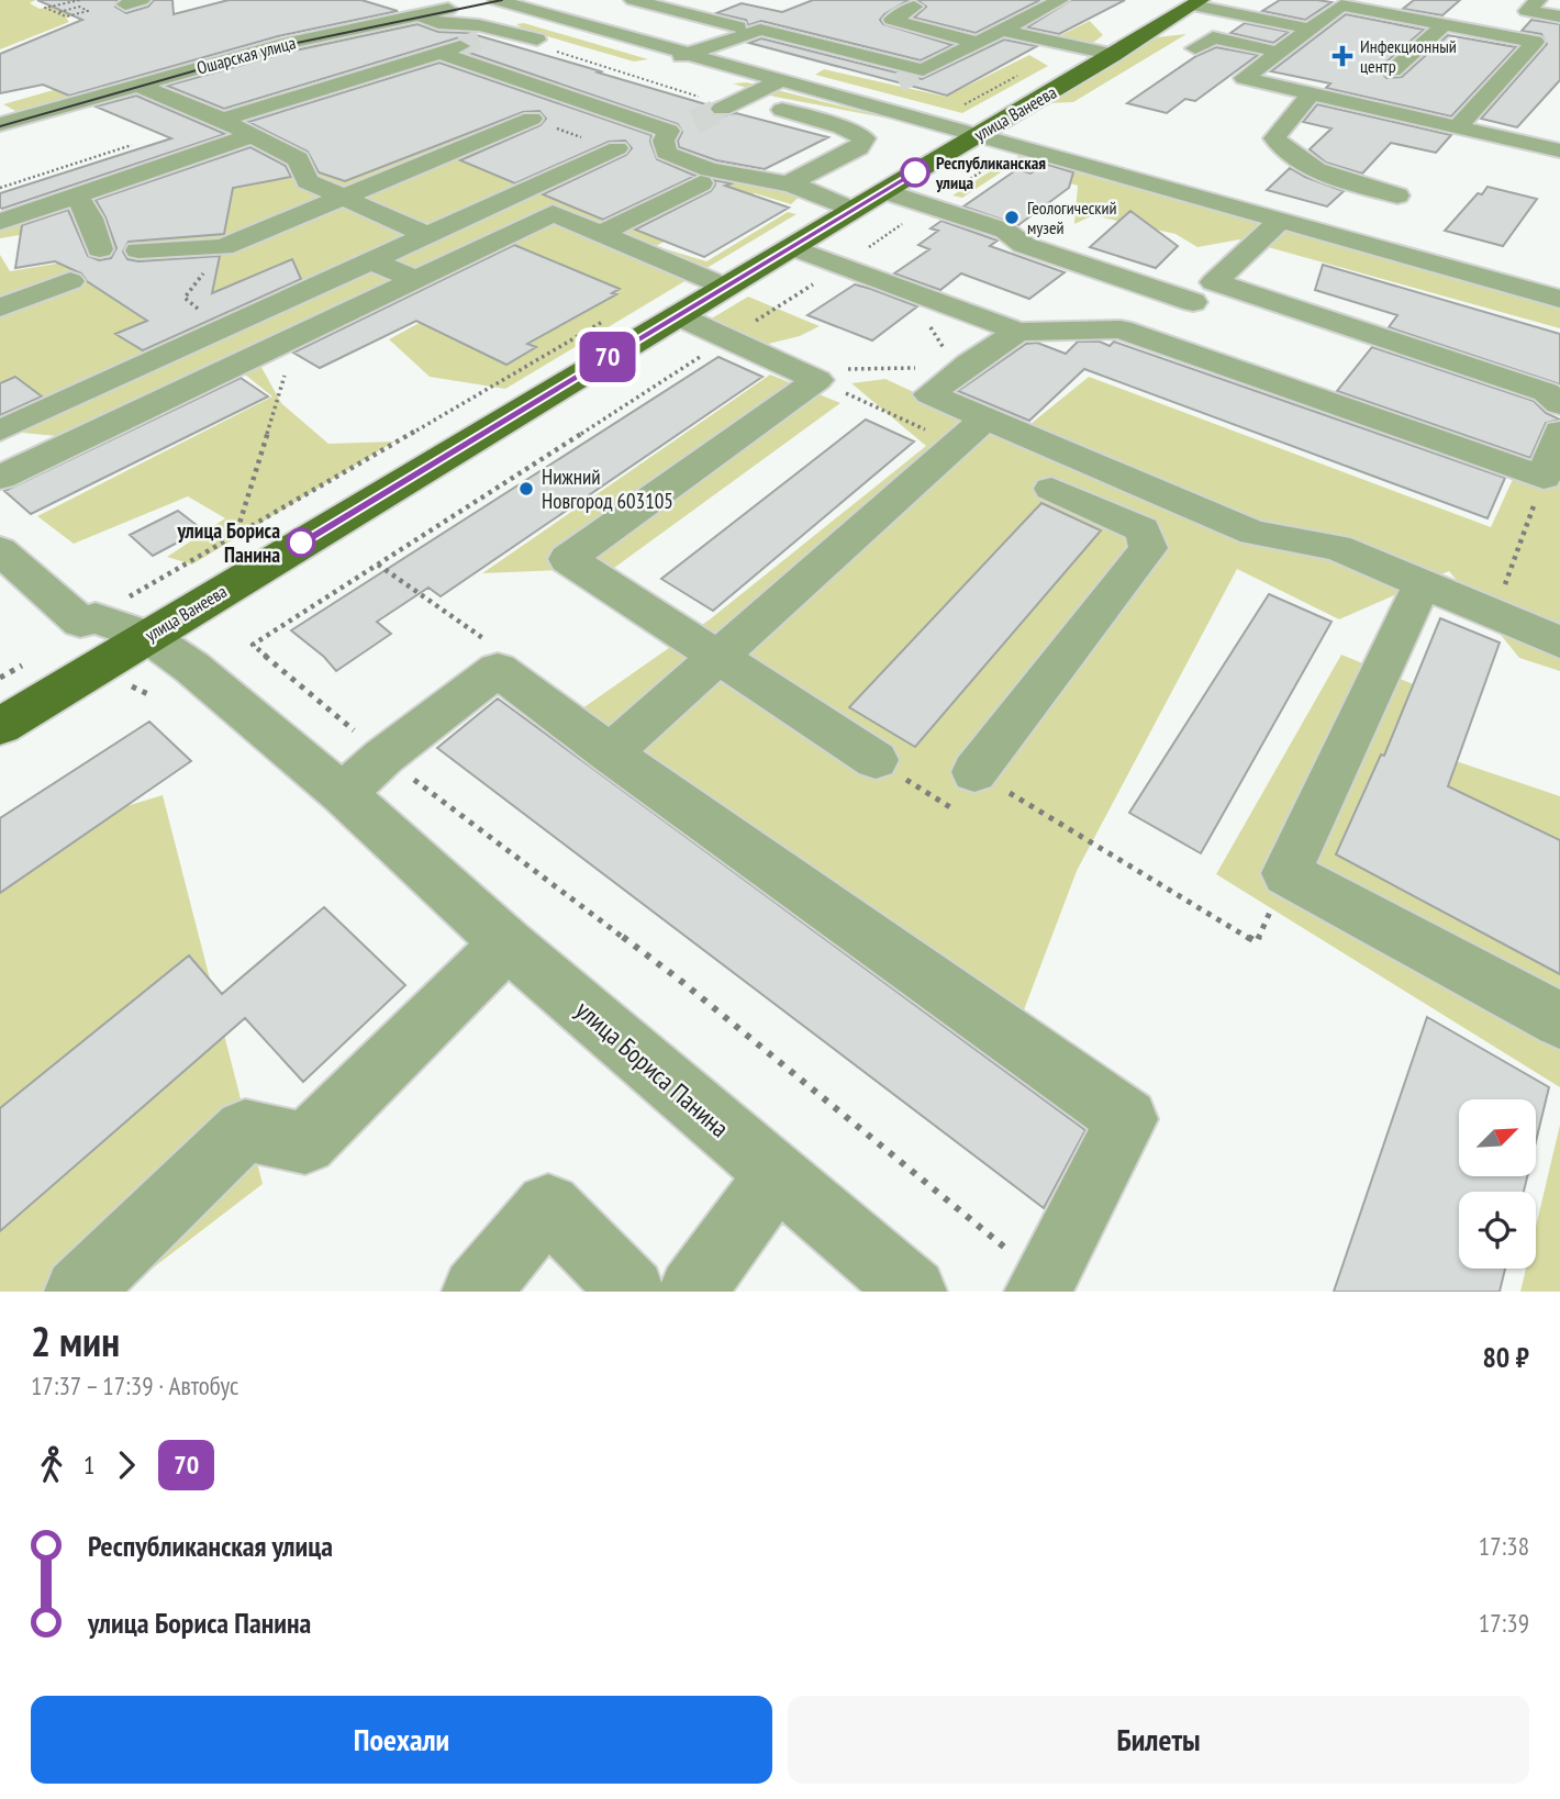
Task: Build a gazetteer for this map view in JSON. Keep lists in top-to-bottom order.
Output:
{
  "streets": {
    "main road": ["улица Ванеева"],
    "street": ["Ошарская улица", "улица Бориса Панина"]
  },
  "crossings": [
    ["улица Ванеева", "улица Бориса Панина"]
  ],
  "places": {
    "health": ["Инфекционный центр"],
    "other": [
      "Республиканская улица",
      "Геологический музей",
      "Нижний Новгород 603105",
      "улица Бориса Панина"
    ]
  },
  "lines": ["bus line 70"],
  "north": "top right",
  "page": {
    "on_map": "70",
    "heading": ["2 мин", "17:37 – 17:39 · Автобус", "80 ₽"],
    "legs": ["1", "70"],
    "list": [
      {
        "name": "Республиканская улица",
        "value": "17:38"
      },
      {
        "name": "улица Бориса Панина",
        "value": "17:39"
      }
    ],
    "buttons": ["Поехали", "Билеты"]
  }
}
